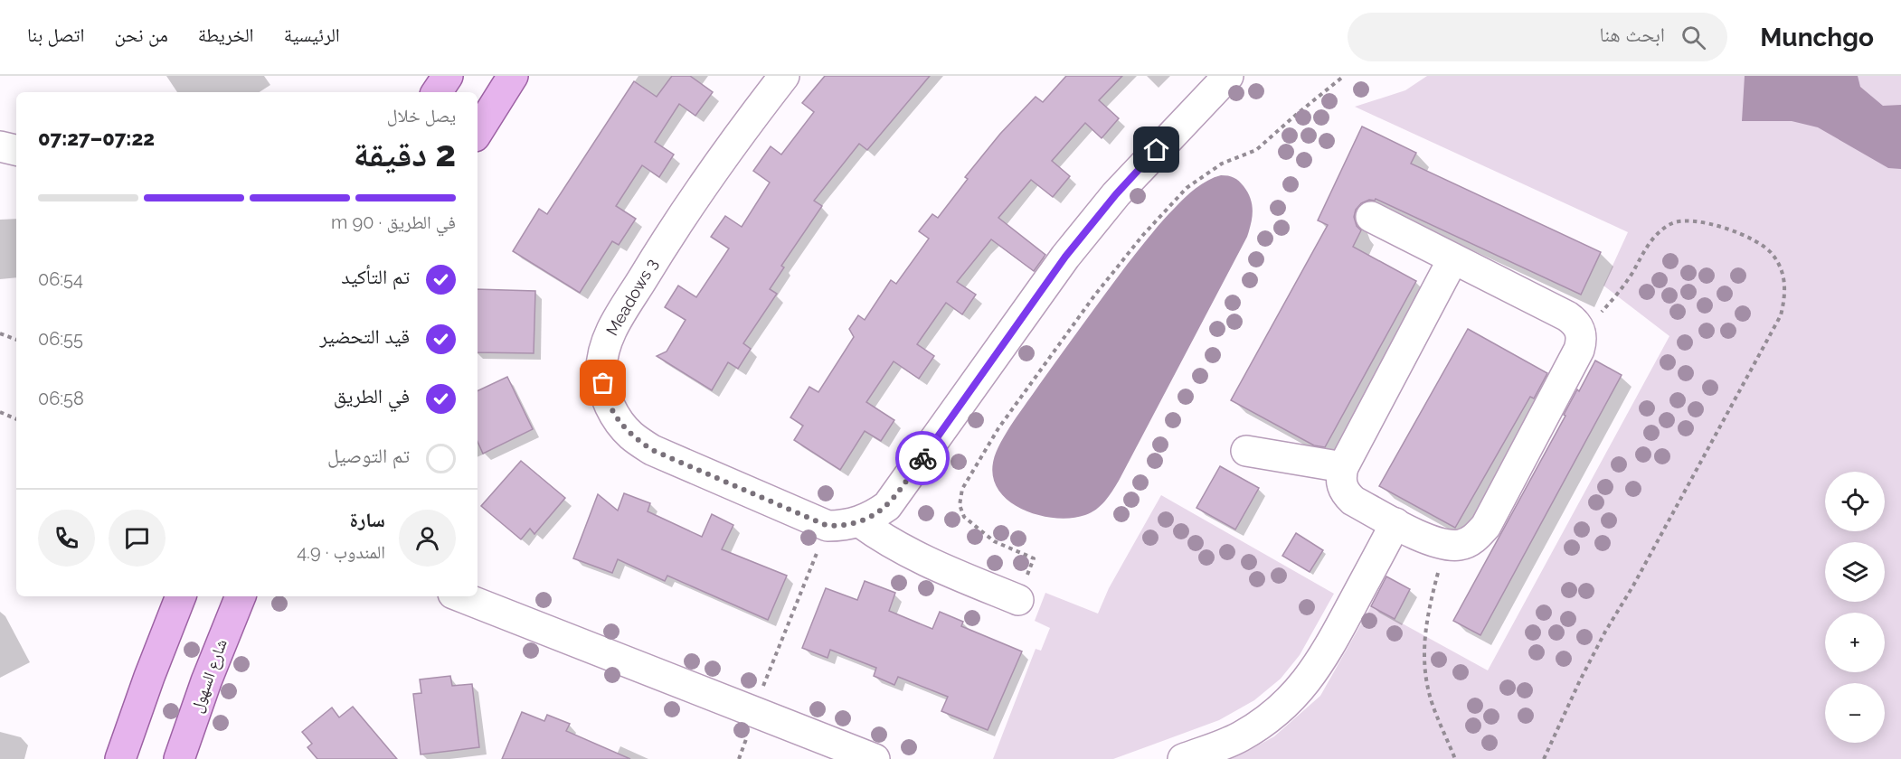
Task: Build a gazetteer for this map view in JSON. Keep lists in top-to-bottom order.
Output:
{
  "streets": {
    "main road": ["شارع السهول"],
    "street": ["Meadows 3"]
  },
  "page": {
    "header": "Munchgo",
    "search": "ابحث هنا",
    "nav": [
      "الرئيسية",
      "الخريطة",
      "من نحن",
      "اتصل بنا"
    ],
    "heading": ["2 دقيقة", "يصل خلال", "07:22–07:27"],
    "panel": ["سارة", "المندوب · 4.9"],
    "bar": "في الطريق · 90 m",
    "list": [
      ["تم التأكيد", "06:54"],
      ["قيد التحضير", "06:55"],
      ["في الطريق", "06:58"],
      "تم التوصيل"
    ],
    "map_buttons": ["+", "−"]
  }
}
